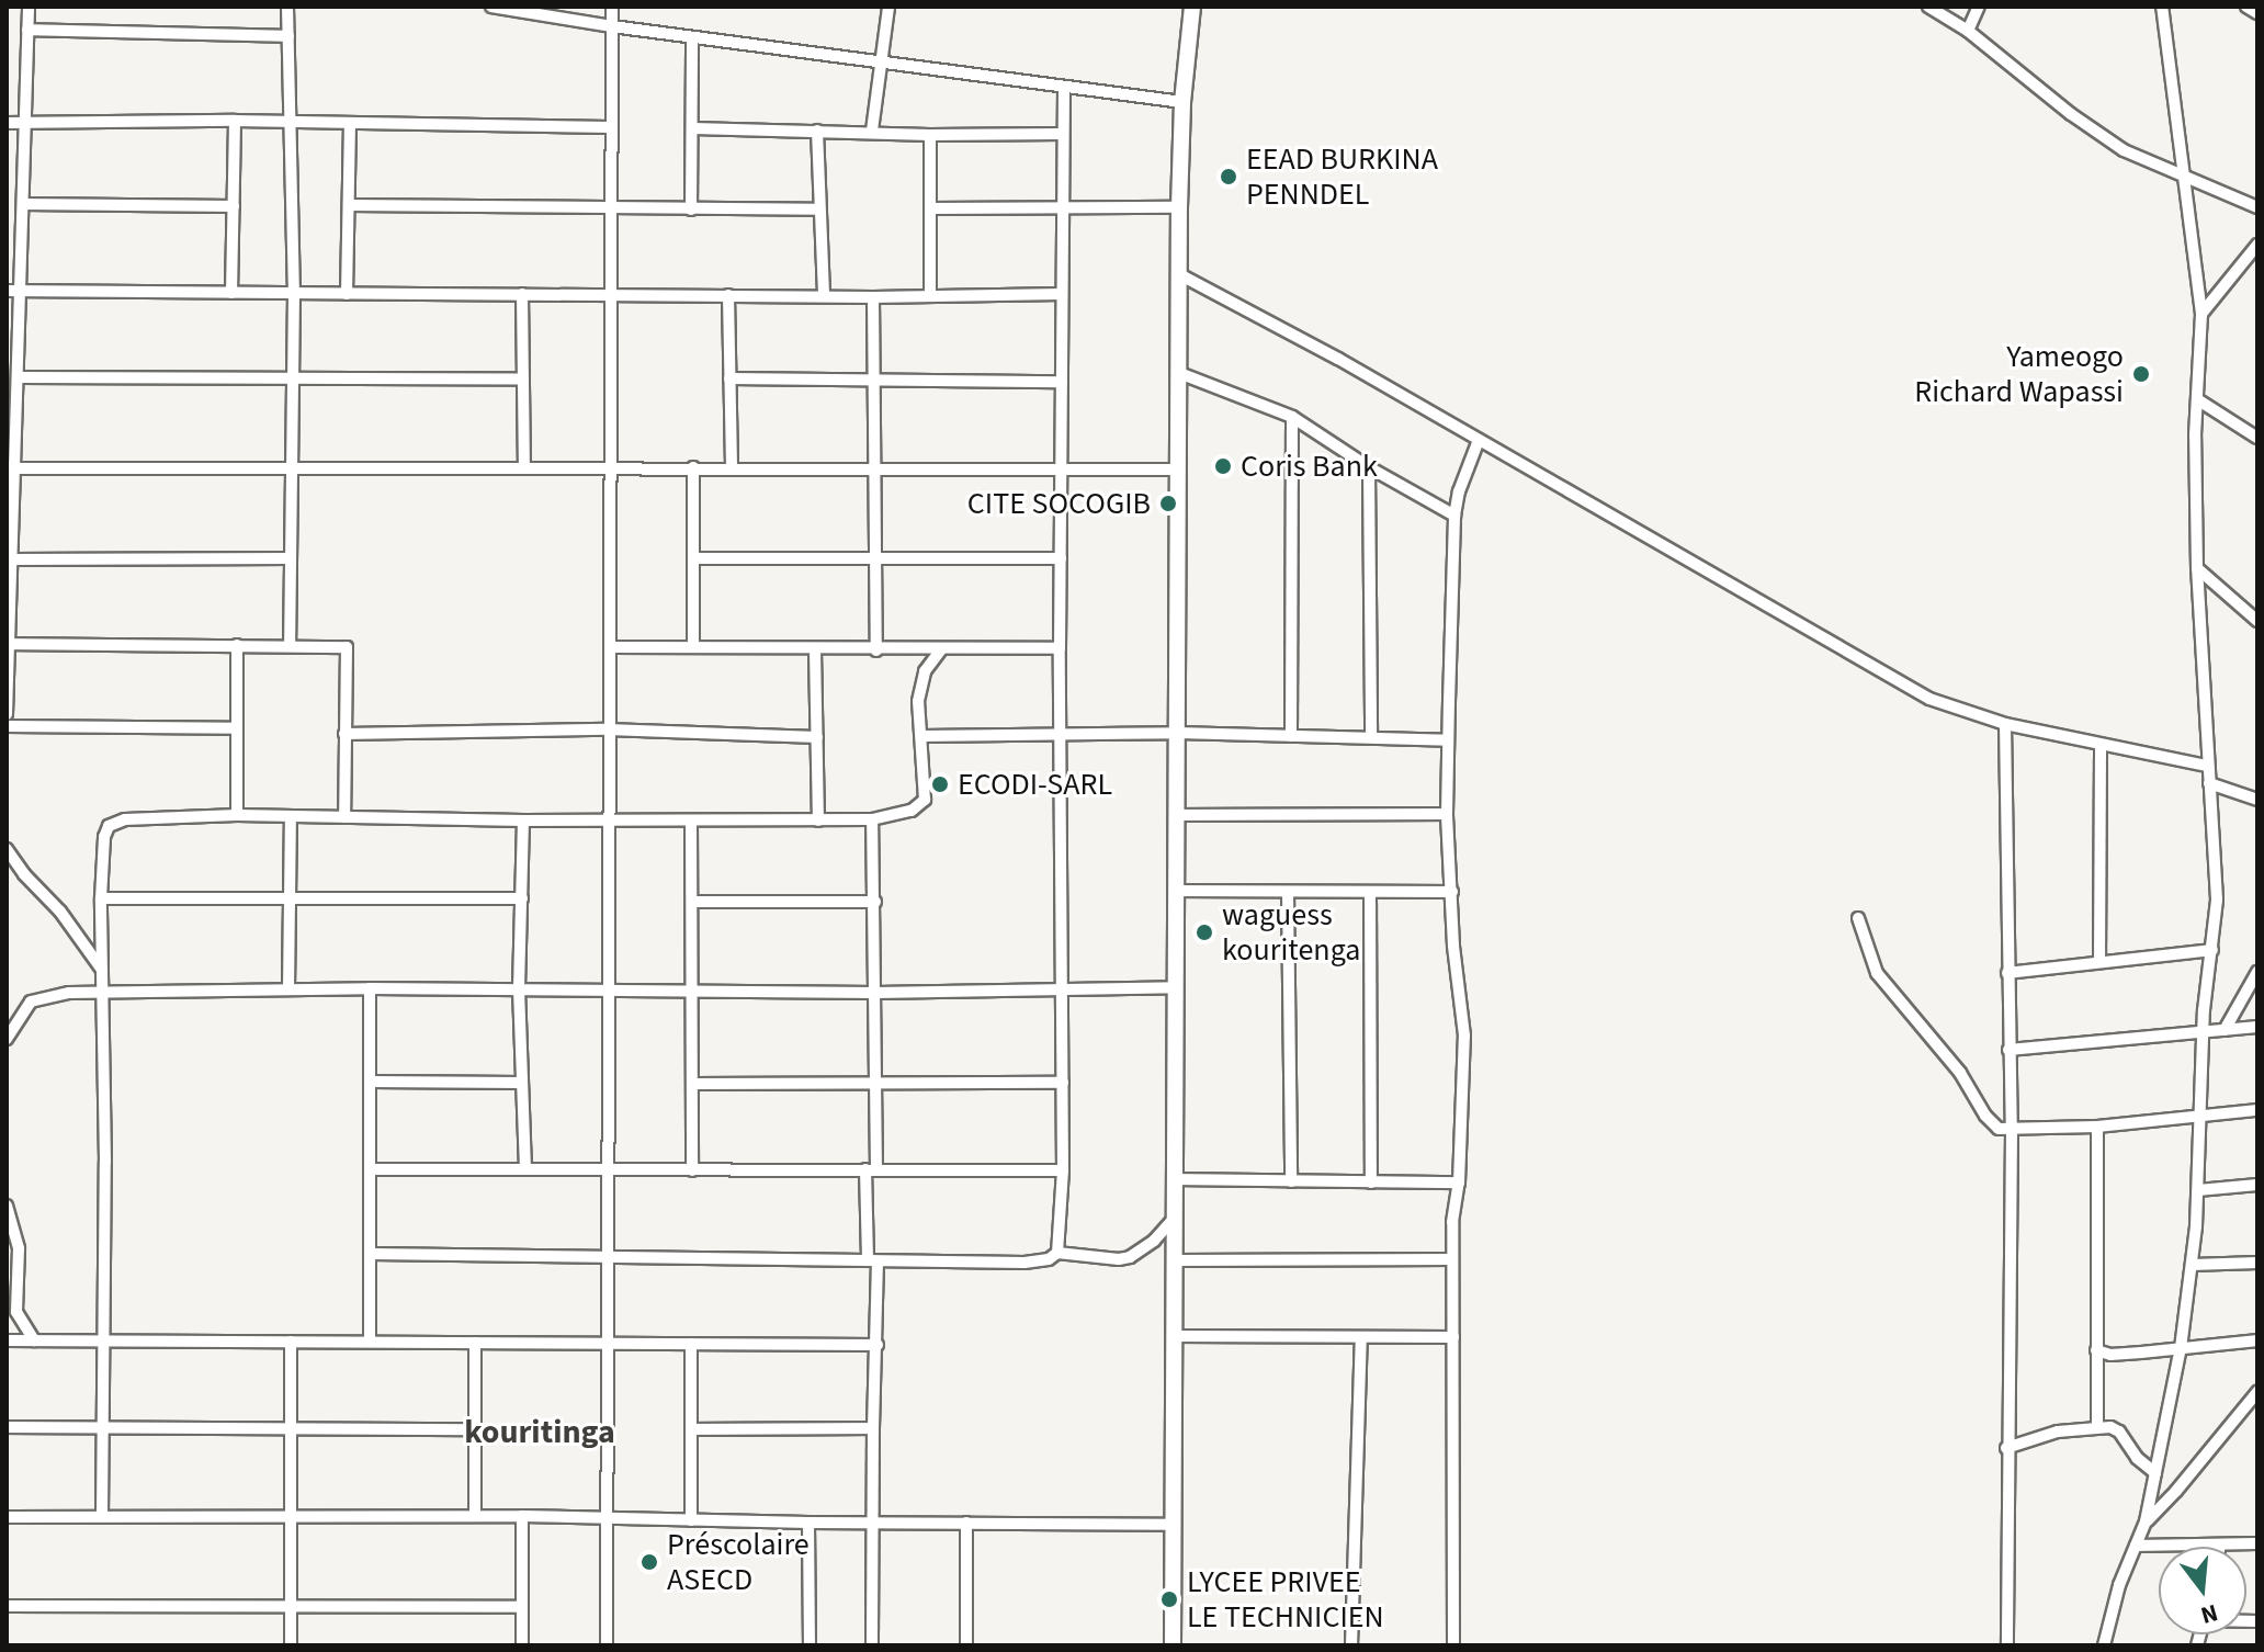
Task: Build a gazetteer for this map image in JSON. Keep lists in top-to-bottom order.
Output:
{
  "districts": ["kouritinga"],
  "places": [
    "EEAD BURKINA PENNDEL",
    "Yameogo Richard Wapassi",
    "Coris Bank",
    "CITE SOCOGIB",
    "ECODI-SARL",
    "waguess kouritenga",
    "Préscolaire ASECD",
    "LYCEE PRIVEE LE TECHNICIEN"
  ],
  "north": "bottom"
}
